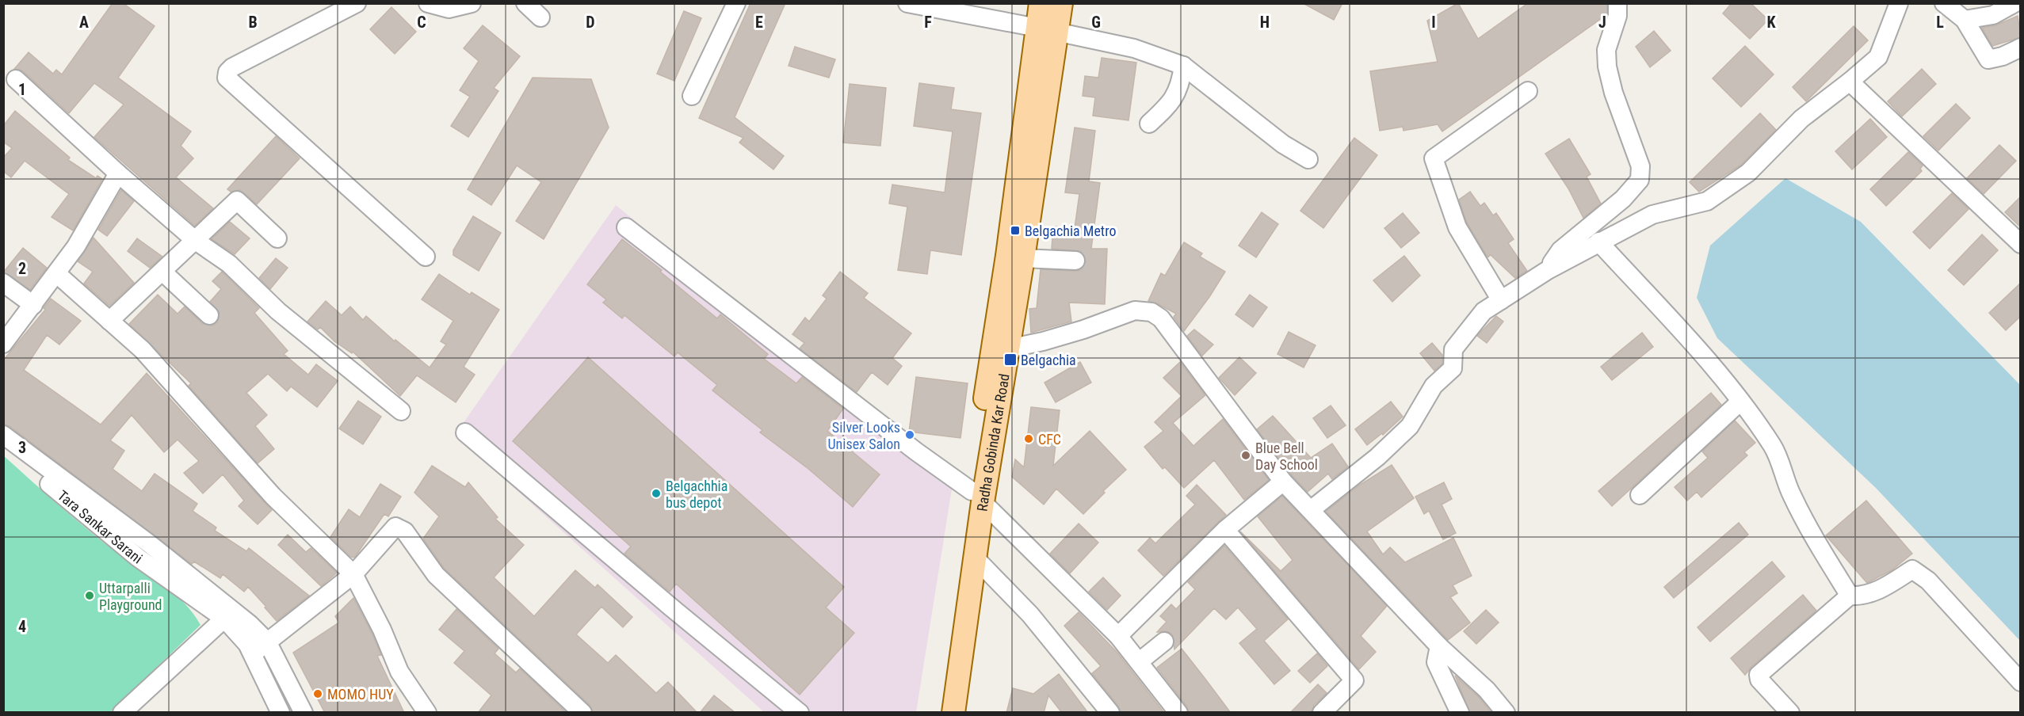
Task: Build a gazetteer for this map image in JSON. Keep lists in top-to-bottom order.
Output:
{
  "streets": {
    "main road": ["Radha Gobinda Kar Road"],
    "street": ["Tara Sankar Sarani"]
  },
  "places": {
    "transit": ["Belgachia Metro", "Belgachia"],
    "other": [
      "Silver Looks Unisex Salon",
      "CFC",
      "Blue Bell Day School",
      "Belgachhia bus depot",
      "Uttarpalli Playground",
      "MOMO HUY"
    ]
  },
  "grid": {
    "columns": [
      "A",
      "B",
      "C",
      "D",
      "E",
      "F",
      "G",
      "H",
      "I",
      "J",
      "K",
      "L"
    ],
    "rows": [
      "1",
      "2",
      "3",
      "4"
    ]
  }
}
